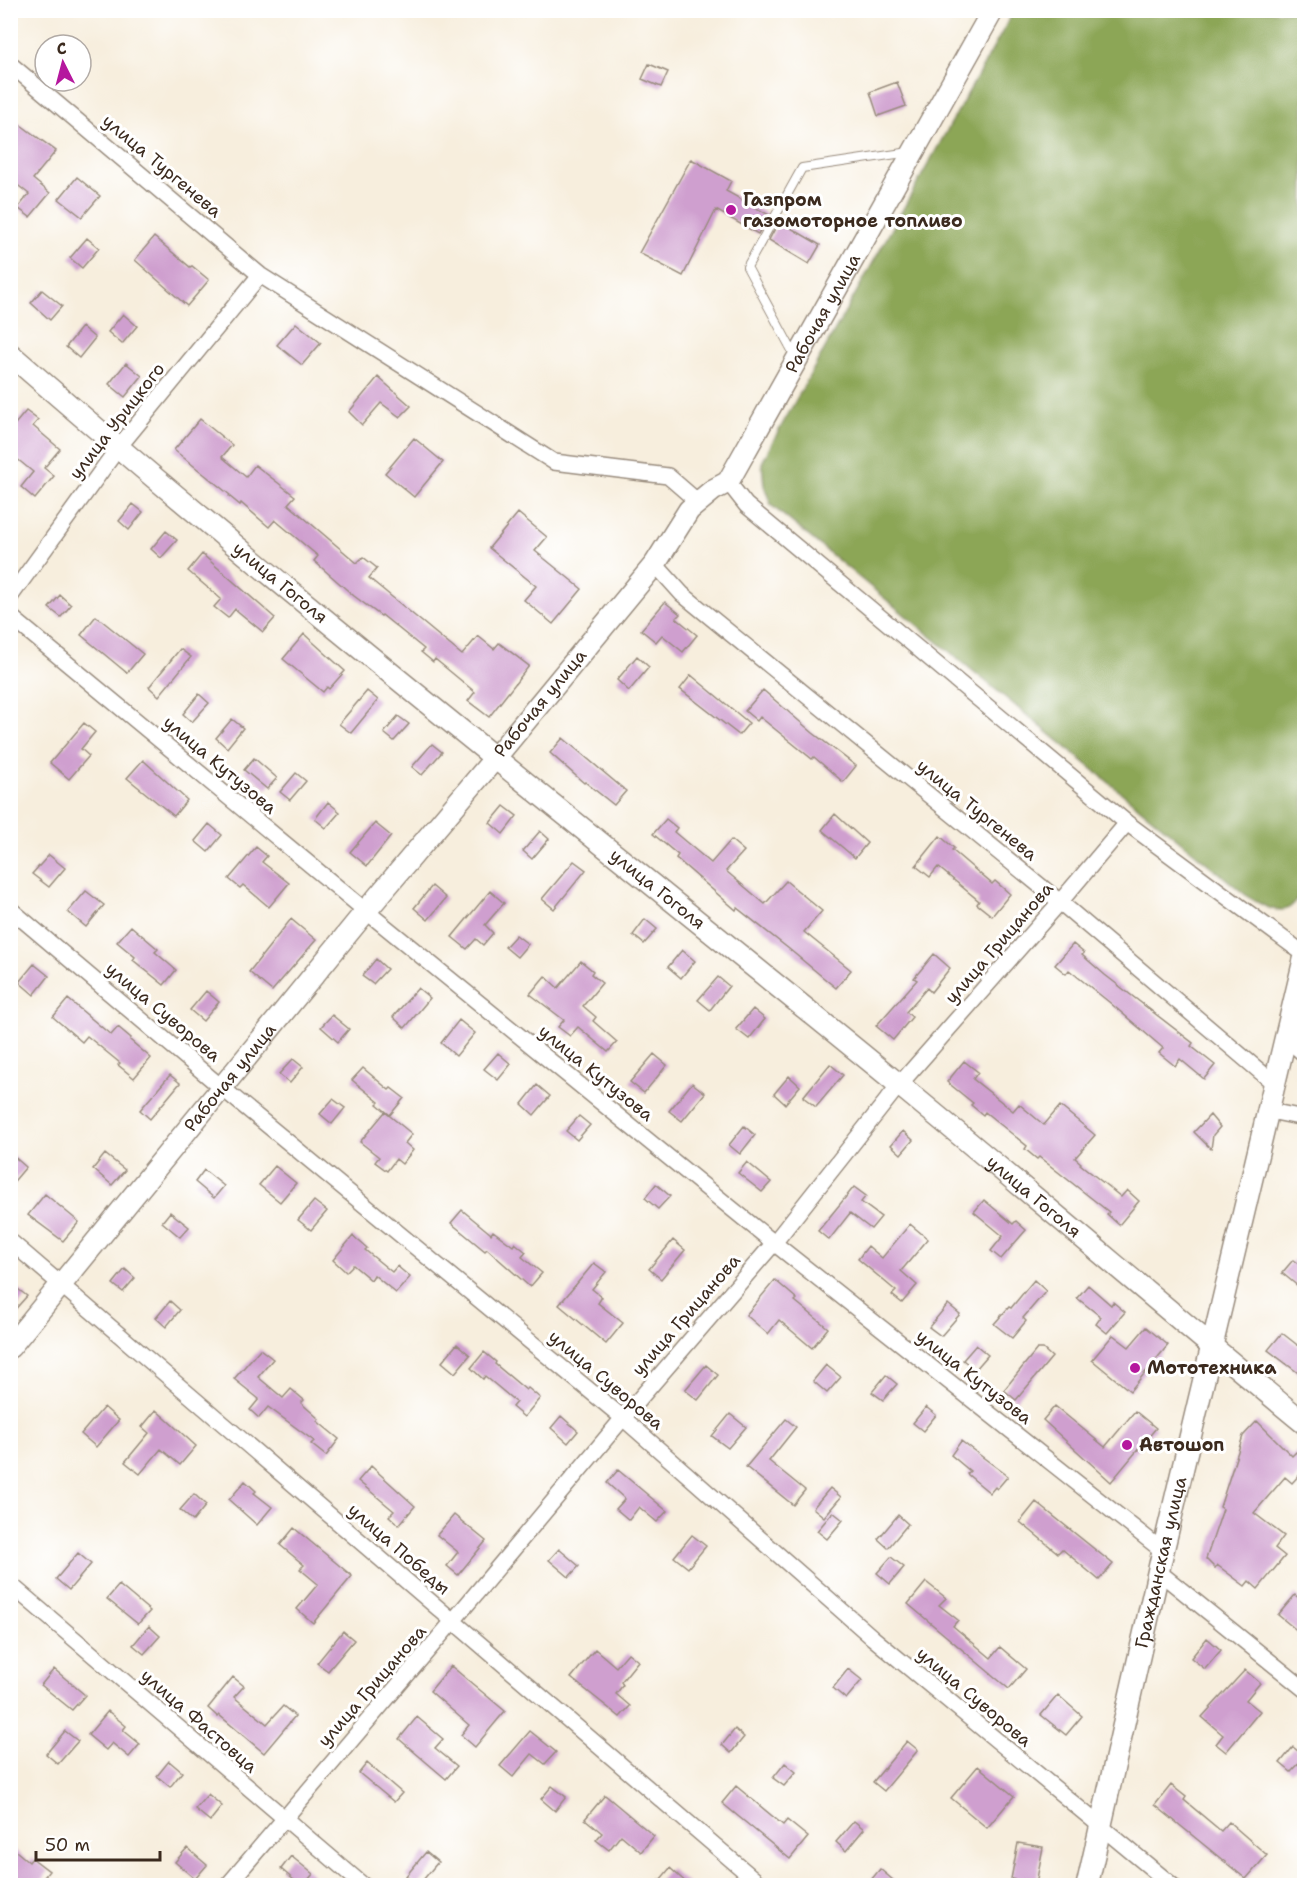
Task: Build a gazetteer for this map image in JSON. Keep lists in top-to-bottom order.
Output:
{
  "streets": {
    "main road": ["Рабочая улица", "улица Гоголя", "Гражданская улица"],
    "street": [
      "улица Тургенева",
      "улица Урицкого",
      "улица Кутузова",
      "улица Грицанова",
      "улица Суворова",
      "улица Победы",
      "улица Фастовца"
    ]
  },
  "crossings": [
    ["улица Тургенева", "Рабочая улица"],
    ["улица Тургенева", "улица Урицкого"],
    ["улица Тургенева", "улица Грицанова"],
    ["улица Тургенева", "Гражданская улица"],
    ["Рабочая улица", "улица Гоголя"],
    ["Рабочая улица", "улица Кутузова"],
    ["Рабочая улица", "улица Суворова"],
    ["Рабочая улица", "улица Победы"],
    ["улица Урицкого", "улица Гоголя"],
    ["улица Гоголя", "улица Грицанова"],
    ["улица Гоголя", "Гражданская улица"],
    ["улица Кутузова", "улица Грицанова"],
    ["улица Кутузова", "Гражданская улица"],
    ["улица Грицанова", "улица Суворова"],
    ["улица Грицанова", "улица Победы"],
    ["улица Грицанова", "улица Фастовца"],
    ["улица Суворова", "Гражданская улица"]
  ],
  "places": ["Газпром газомоторное топливо", "Мототехника", "Автошоп"],
  "scale_bar": "50 m",
  "north": "top"
}
